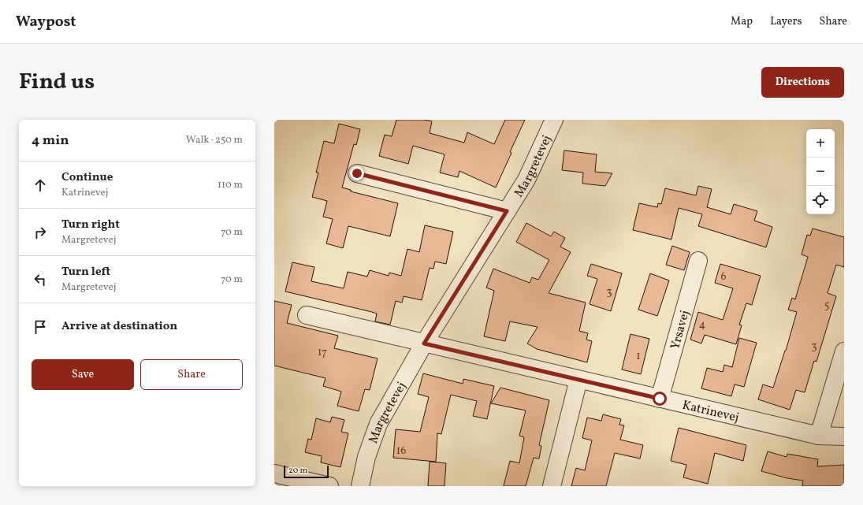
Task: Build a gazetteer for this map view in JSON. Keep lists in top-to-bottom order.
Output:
{
  "streets": {
    "street": ["Margretevej", "Yrsavej", "Katrinevej"]
  },
  "crossings": [
    ["Margretevej", "Katrinevej"],
    ["Yrsavej", "Katrinevej"]
  ],
  "house_numbers": [
    "6",
    "3",
    "5",
    "4",
    "3",
    "17",
    "1",
    "16"
  ],
  "scale_bar": "20 m",
  "page": {
    "header": "Waypost",
    "nav": ["Map", "Layers", "Share"],
    "title": "Find us",
    "buttons": [
      "Directions",
      ["Save", "Share"]
    ],
    "heading": ["4 min", "Walk · 250 m"],
    "map_buttons": ["+", "−"],
    "list": [
      ["Continue", "Katrinevej", "110 m"],
      ["Turn right", "Margretevej", "70 m"],
      ["Turn left", "Margretevej", "70 m"],
      "Arrive at destination"
    ],
    "scale": "20 m"
  }
}
